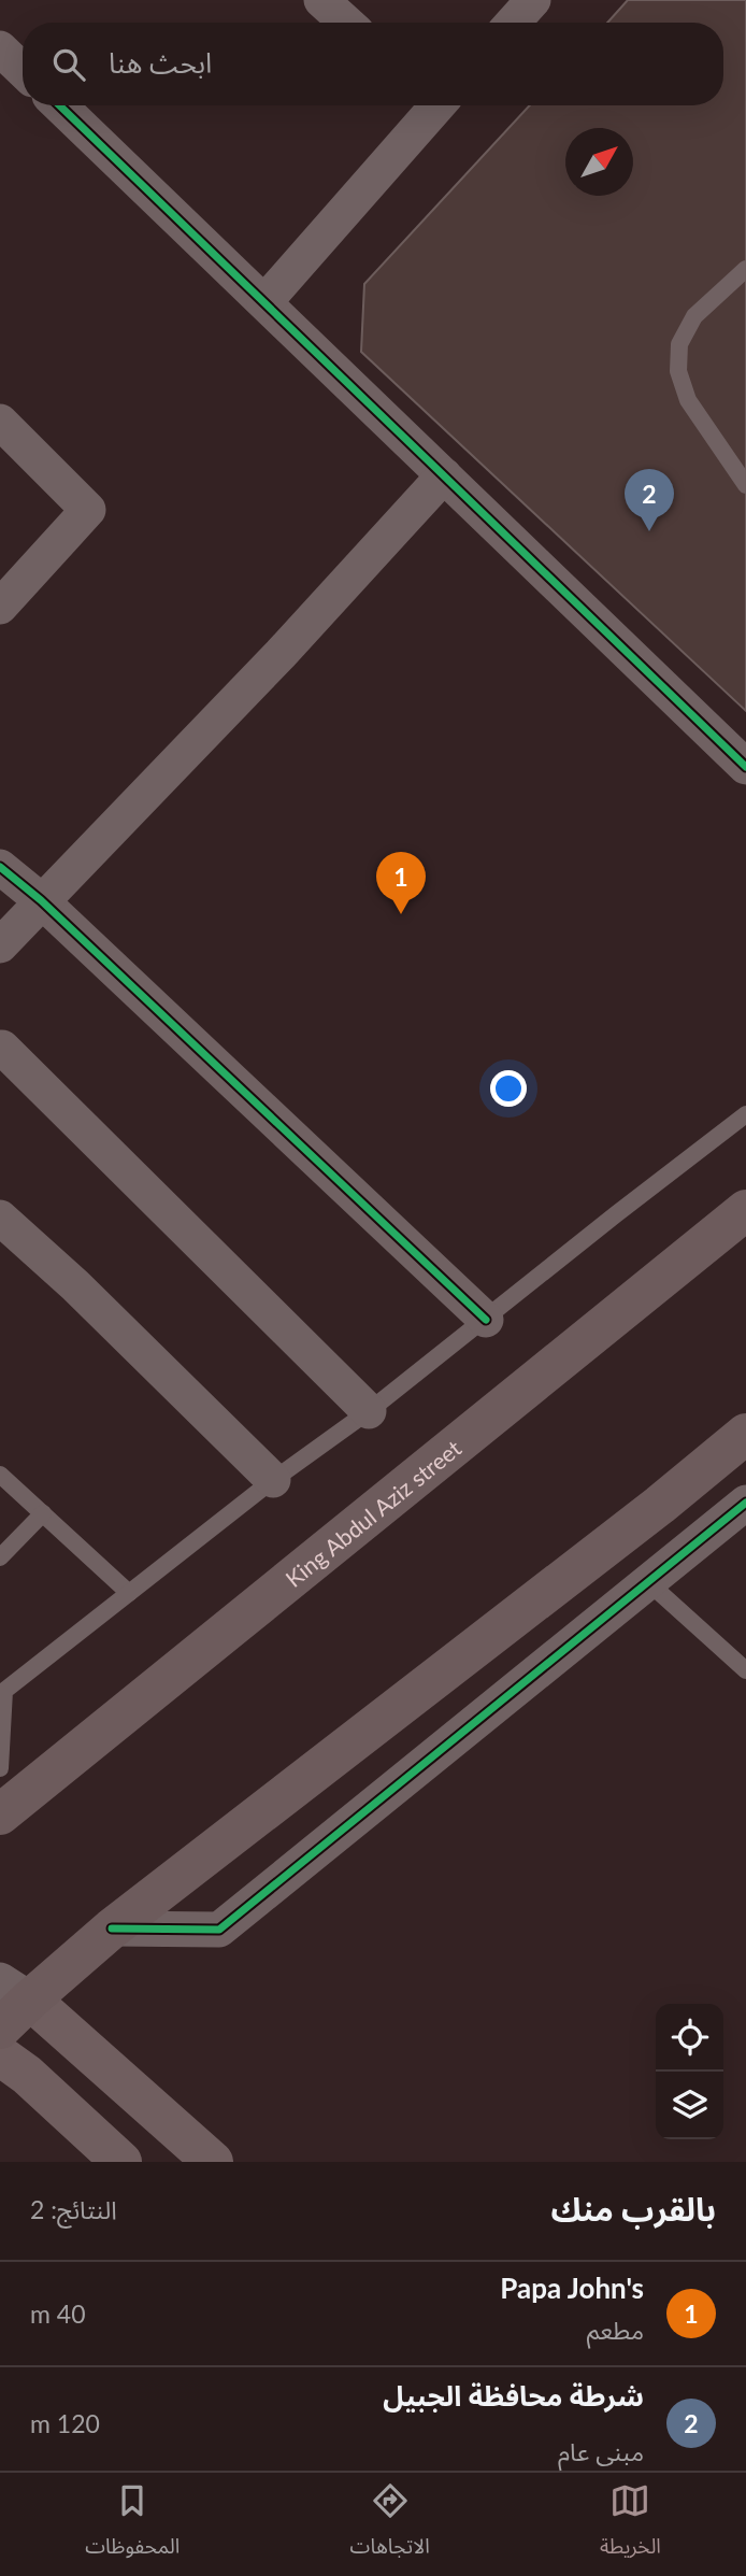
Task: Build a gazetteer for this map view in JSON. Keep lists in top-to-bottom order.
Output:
{
  "streets": {
    "main road": ["King Abdul Aziz street"]
  },
  "north": "top right",
  "page": {
    "search": "ابحث هنا",
    "pins": ["2", "1"],
    "heading": ["بالقرب منك", "النتائج: 2"],
    "list": [
      {
        "mark": "1",
        "name": "Papa John's",
        "note": "مطعم",
        "value": "40 m"
      },
      {
        "mark": "2",
        "name": "شرطة محافظة الجبيل",
        "note": "مبنى عام",
        "value": "120 m"
      }
    ],
    "nav": ["الخريطة", "الاتجاهات", "المحفوظات"]
  }
}
